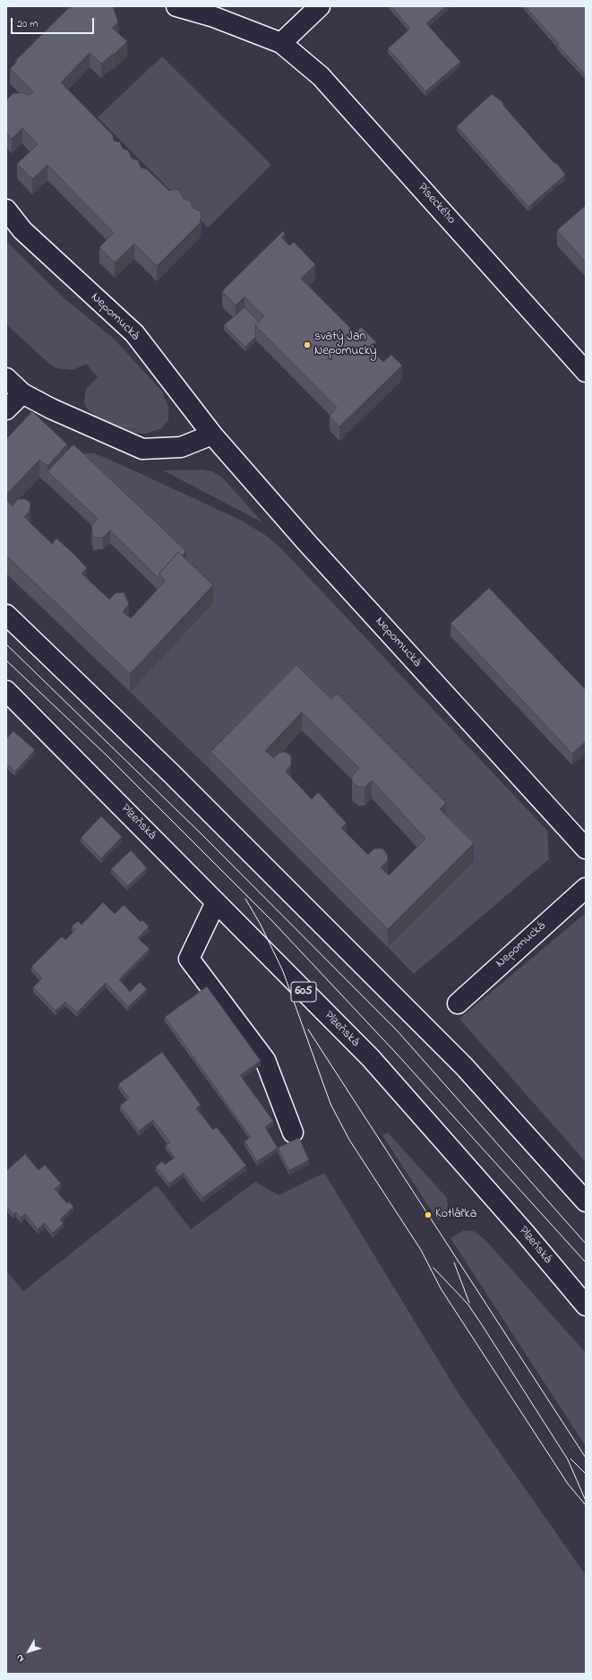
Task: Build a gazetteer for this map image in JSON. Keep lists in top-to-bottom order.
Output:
{
  "streets": {
    "street": [
      "Píseckého",
      "Nepomucká",
      "Plzeňská",
      "605"
    ]
  },
  "places": ["svatý Jan Nepomucký", "Kotlářka"],
  "scale_bar": "20 m",
  "north": "bottom left"
}
